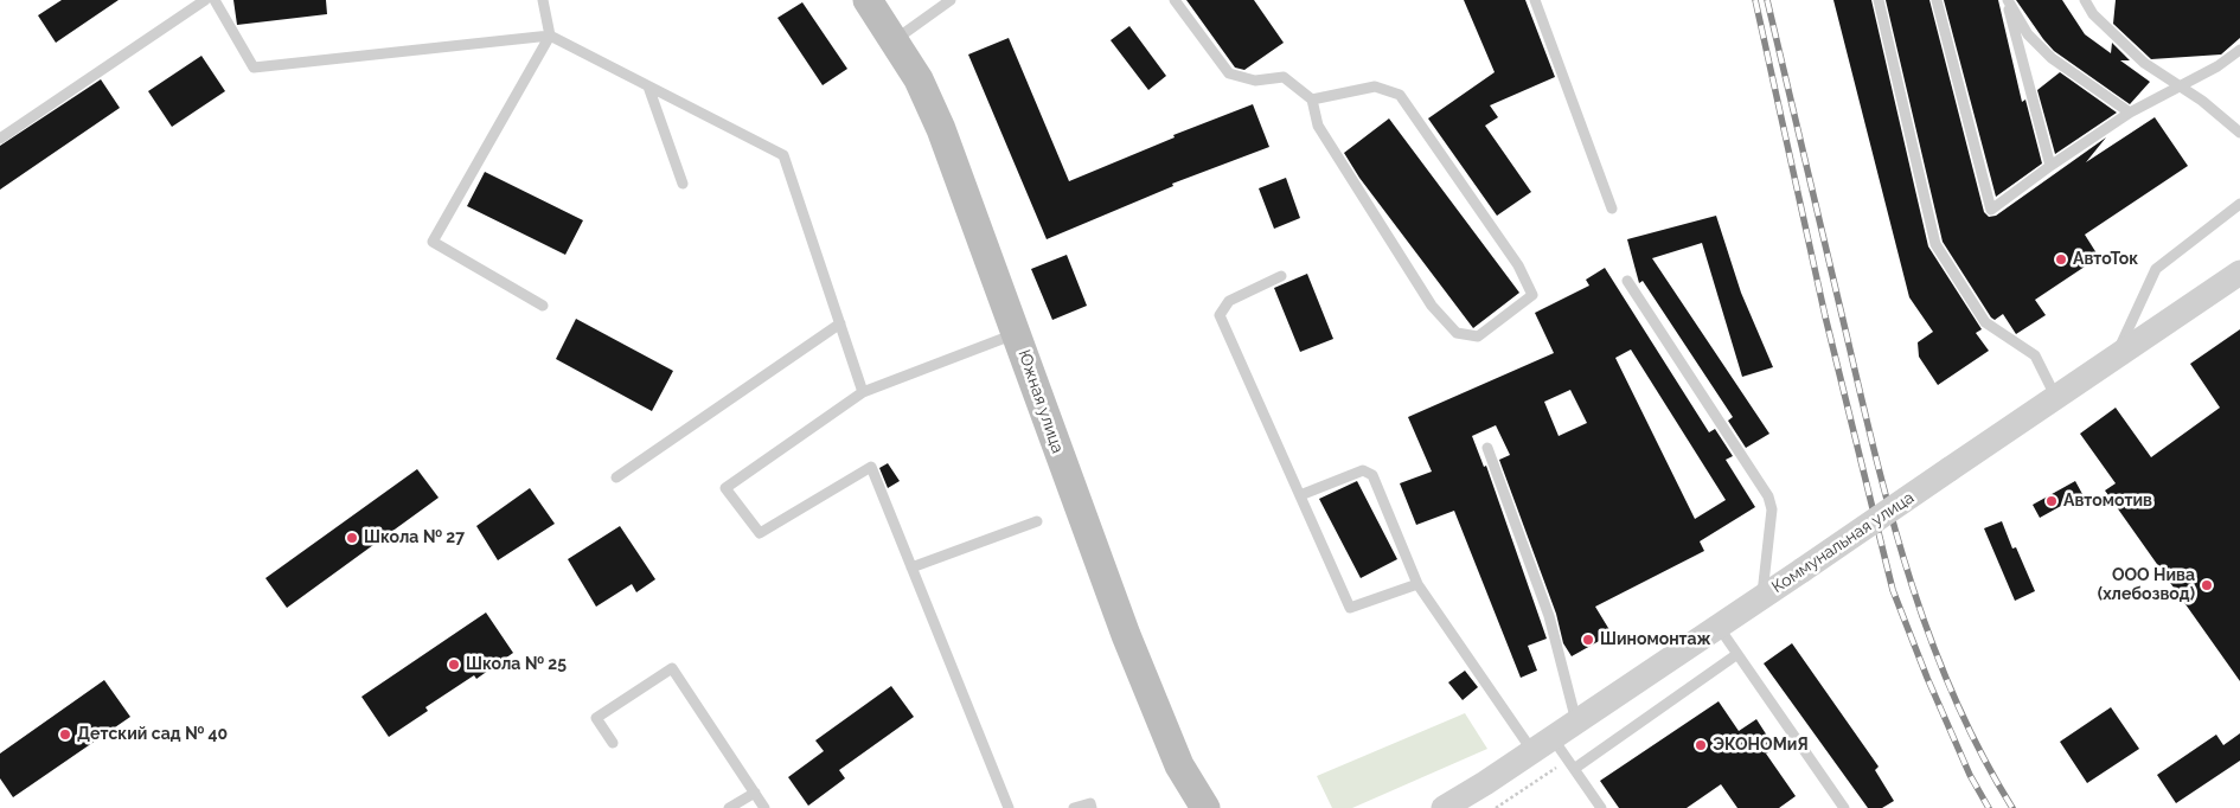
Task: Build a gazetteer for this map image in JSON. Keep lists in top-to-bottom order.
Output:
{
  "streets": {
    "main road": ["Южная улица"],
    "street": ["Коммунальная улица"]
  },
  "places": [
    "АвтоТок",
    "Автомотив",
    "Школа № 27",
    "ООО Нива (хлебозвод)",
    "Шиномонтаж",
    "Школа № 25",
    "Детский сад № 40",
    "ЭКОНОМиЯ"
  ]
}
